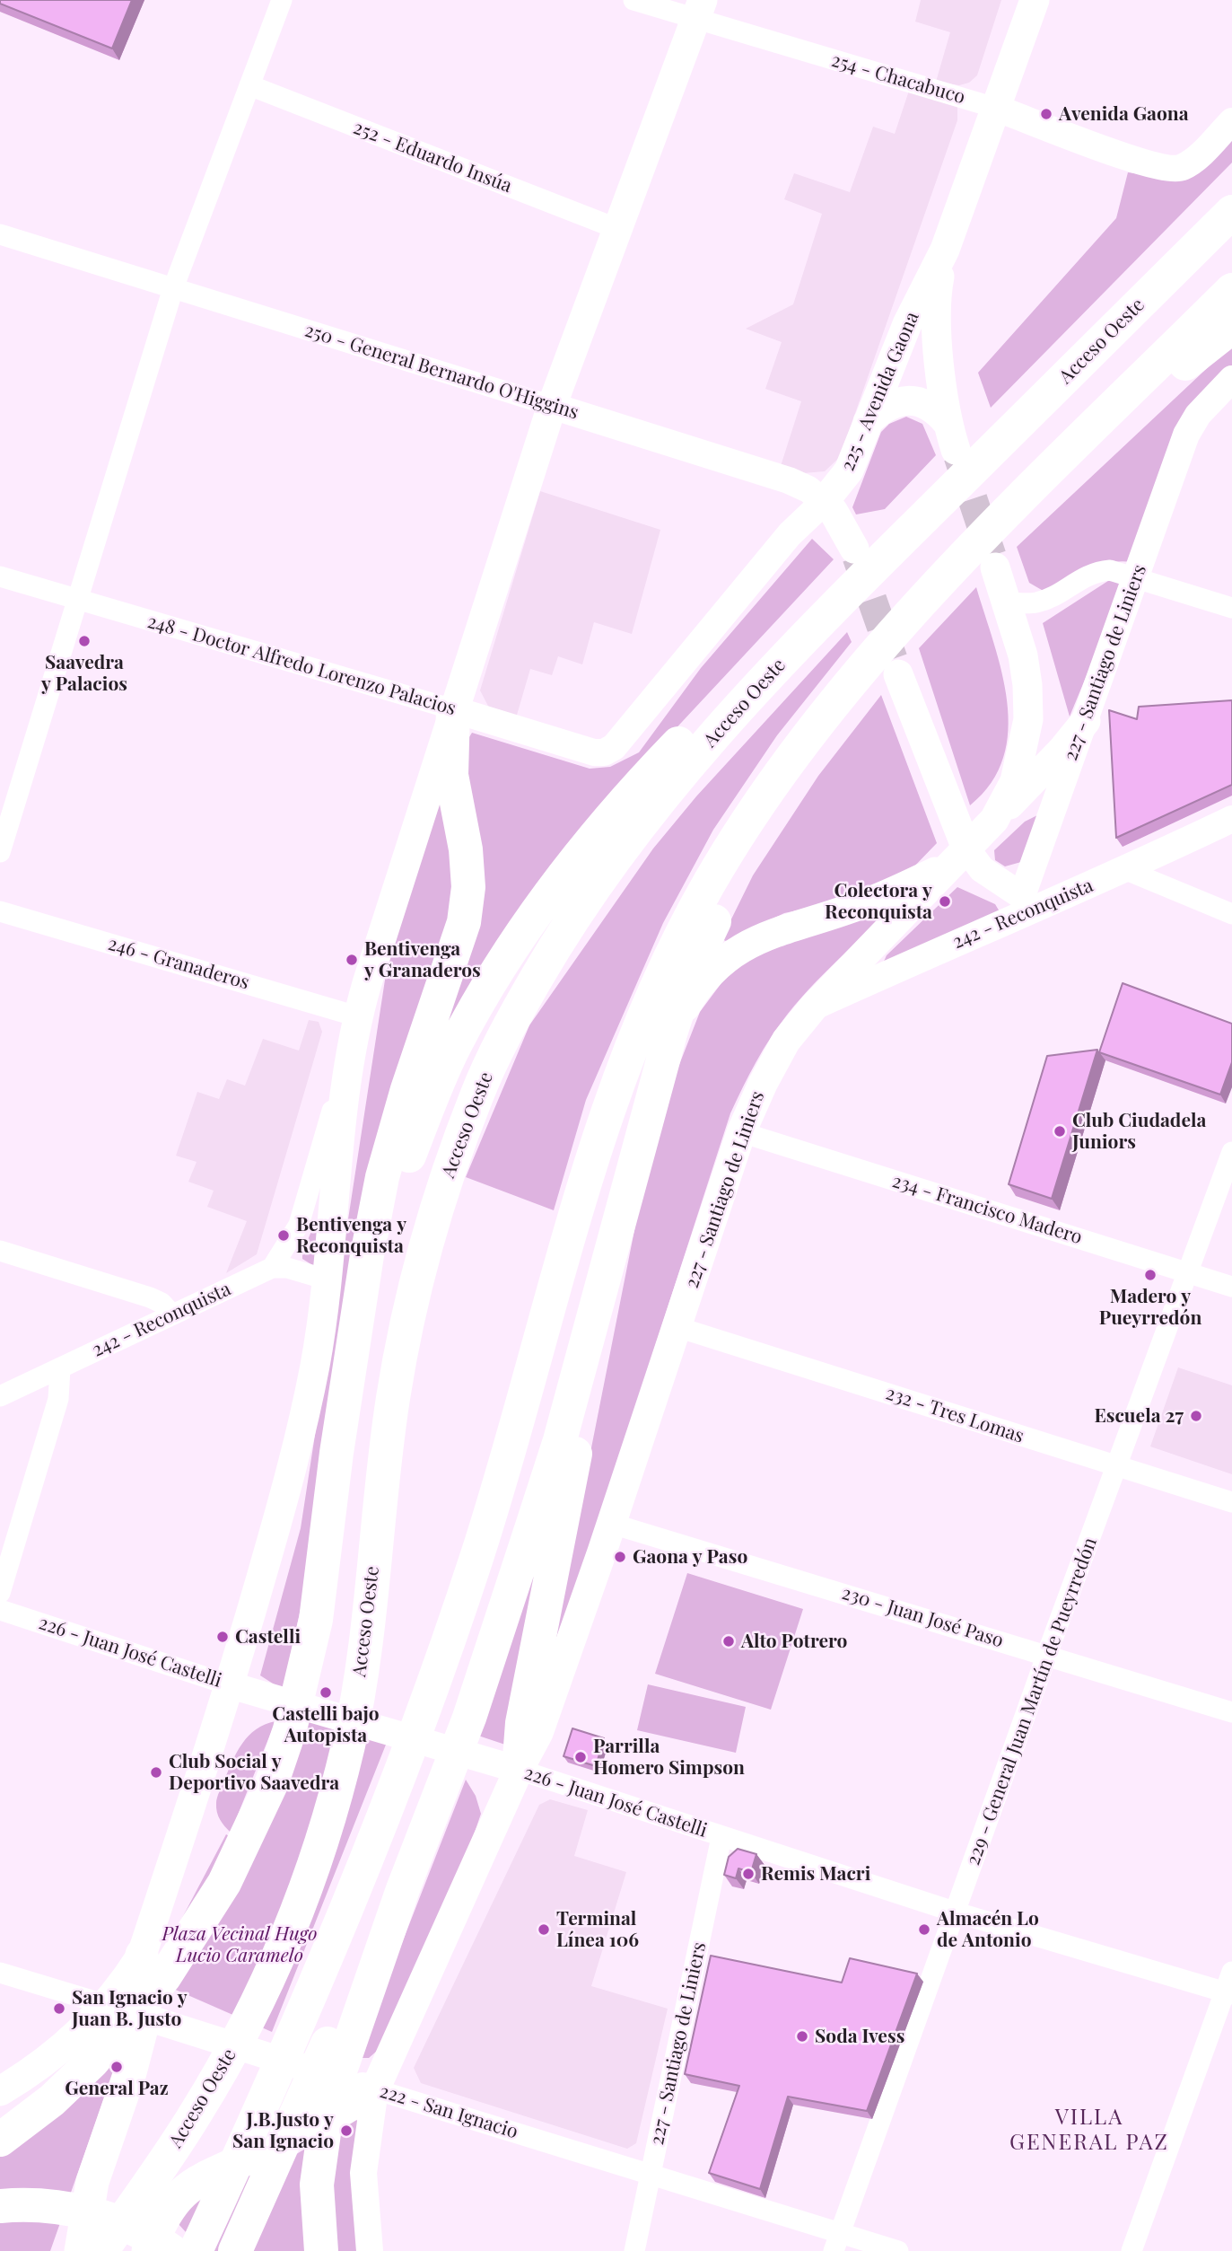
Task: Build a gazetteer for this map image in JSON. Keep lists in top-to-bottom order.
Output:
{
  "streets": {
    "highway": ["Acceso Oeste"],
    "main road": ["250 - General Bernardo O'Higgins", "225 - Avenida Gaona", "227 - Santiago de Liniers"],
    "street": [
      "254 - Chacabuco",
      "252 - Eduardo Insúa",
      "248 - Doctor Alfredo Lorenzo Palacios",
      "242 - Reconquista",
      "246 - Granaderos",
      "234 - Francisco Madero",
      "232 - Tres Lomas",
      "230 - Juan José Paso",
      "226 - Juan José Castelli",
      "229 - General Juan Martín de Pueyrredón",
      "222 - San Ignacio"
    ]
  },
  "crossings": [
    ["254 - Chacabuco", "225 - Avenida Gaona"],
    ["250 - General Bernardo O'Higgins", "225 - Avenida Gaona"],
    ["225 - Avenida Gaona", "248 - Doctor Alfredo Lorenzo Palacios"],
    ["227 - Santiago de Liniers", "242 - Reconquista"],
    ["227 - Santiago de Liniers", "234 - Francisco Madero"],
    ["227 - Santiago de Liniers", "232 - Tres Lomas"],
    ["227 - Santiago de Liniers", "230 - Juan José Paso"],
    ["227 - Santiago de Liniers", "226 - Juan José Castelli"],
    ["227 - Santiago de Liniers", "222 - San Ignacio"],
    ["234 - Francisco Madero", "229 - General Juan Martín de Pueyrredón"],
    ["232 - Tres Lomas", "229 - General Juan Martín de Pueyrredón"],
    ["230 - Juan José Paso", "229 - General Juan Martín de Pueyrredón"],
    ["226 - Juan José Castelli", "229 - General Juan Martín de Pueyrredón"],
    ["229 - General Juan Martín de Pueyrredón", "222 - San Ignacio"]
  ],
  "districts": ["VILLA GENERAL PAZ"],
  "parks": ["Plaza Vecinal Hugo Lucio Caramelo"],
  "places": [
    "Avenida Gaona",
    "Saavedra y Palacios",
    "Colectora y Reconquista",
    "Bentivenga y Granaderos",
    "Club Ciudadela Juniors",
    "Bentivenga y Reconquista",
    "Madero y Pueyrredón",
    "Escuela 27",
    "Gaona y Paso",
    "Castelli",
    "Alto Potrero",
    "Castelli bajo Autopista",
    "Parrilla Homero Simpson",
    "Club Social y Deportivo Saavedra",
    "Remis Macri",
    "Terminal Línea 106",
    "Almacén Lo de Antonio",
    "San Ignacio y Juan B. Justo",
    "Soda Ivess",
    "General Paz",
    "J.B.Justo y San Ignacio"
  ]
}
